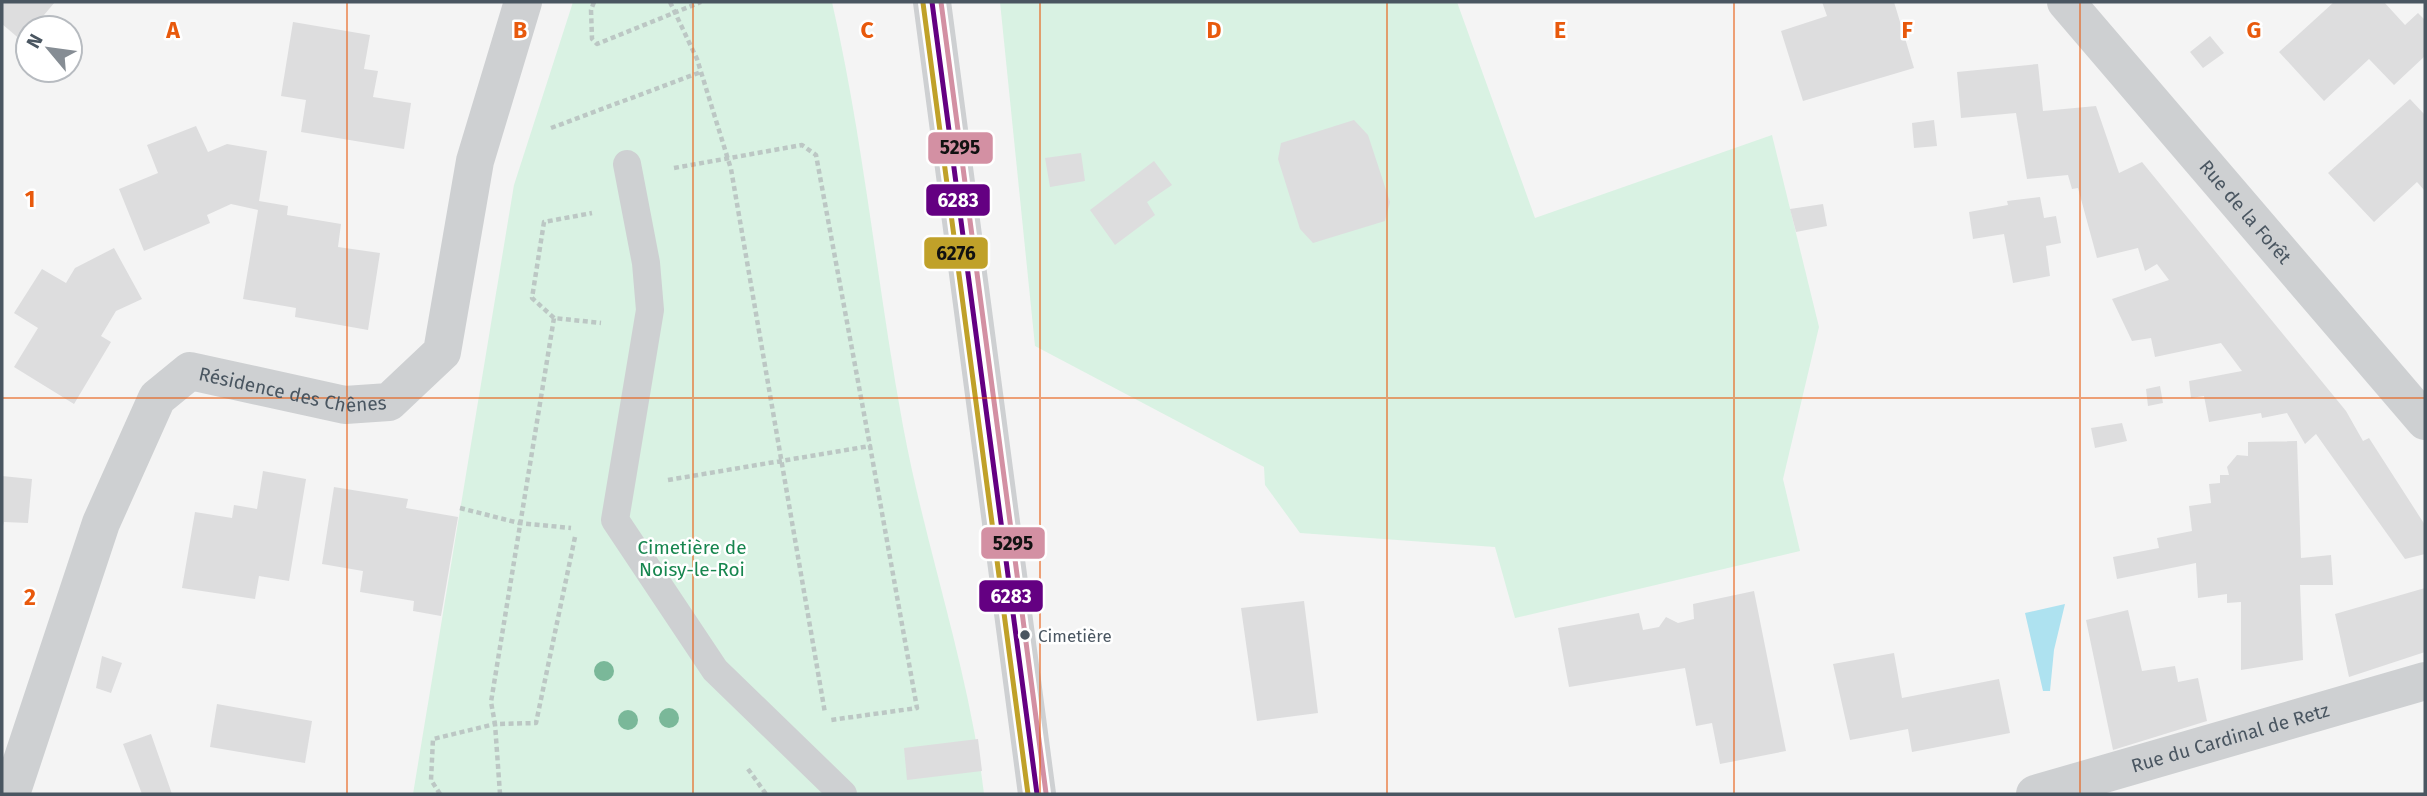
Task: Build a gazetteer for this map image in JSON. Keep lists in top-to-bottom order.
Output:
{
  "streets": {
    "street": ["Rue de la Forêt", "Résidence des Chênes", "Rue du Cardinal de Retz"]
  },
  "parks": ["Cimetière de Noisy-le-Roi"],
  "places": ["Cimetière"],
  "lines": ["transit line 6283", "transit line 5295", "transit line 6276"],
  "north": "top left",
  "grid": {
    "columns": [
      "A",
      "B",
      "C",
      "D",
      "E",
      "F",
      "G"
    ],
    "rows": ["1", "2"]
  }
}
